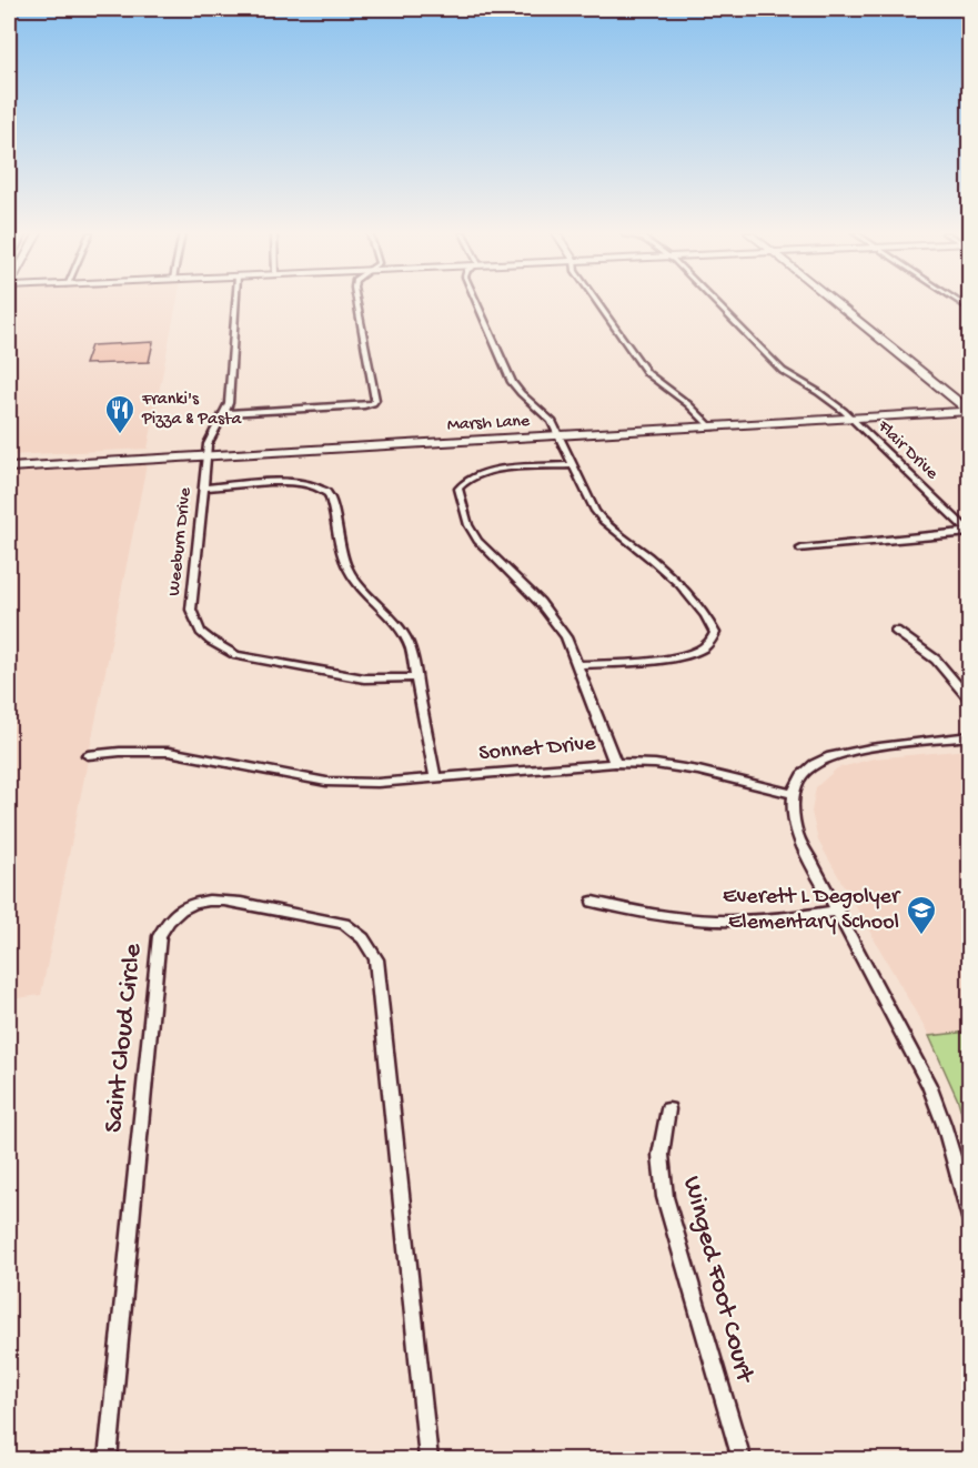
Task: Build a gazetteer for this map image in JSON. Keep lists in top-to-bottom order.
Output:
{
  "streets": {
    "street": [
      "Marsh Lane",
      "Flair Drive",
      "Weeburn Drive",
      "Sonnet Drive",
      "Saint Cloud Circle",
      "Winged Foot Court"
    ]
  },
  "crossings": [
    ["Marsh Lane", "Flair Drive"],
    ["Marsh Lane", "Weeburn Drive"]
  ],
  "places": {
    "restaurant": ["Franki's Pizza & Pasta"],
    "school or university": ["Everett L Degolyer Elementary School"]
  }
}
